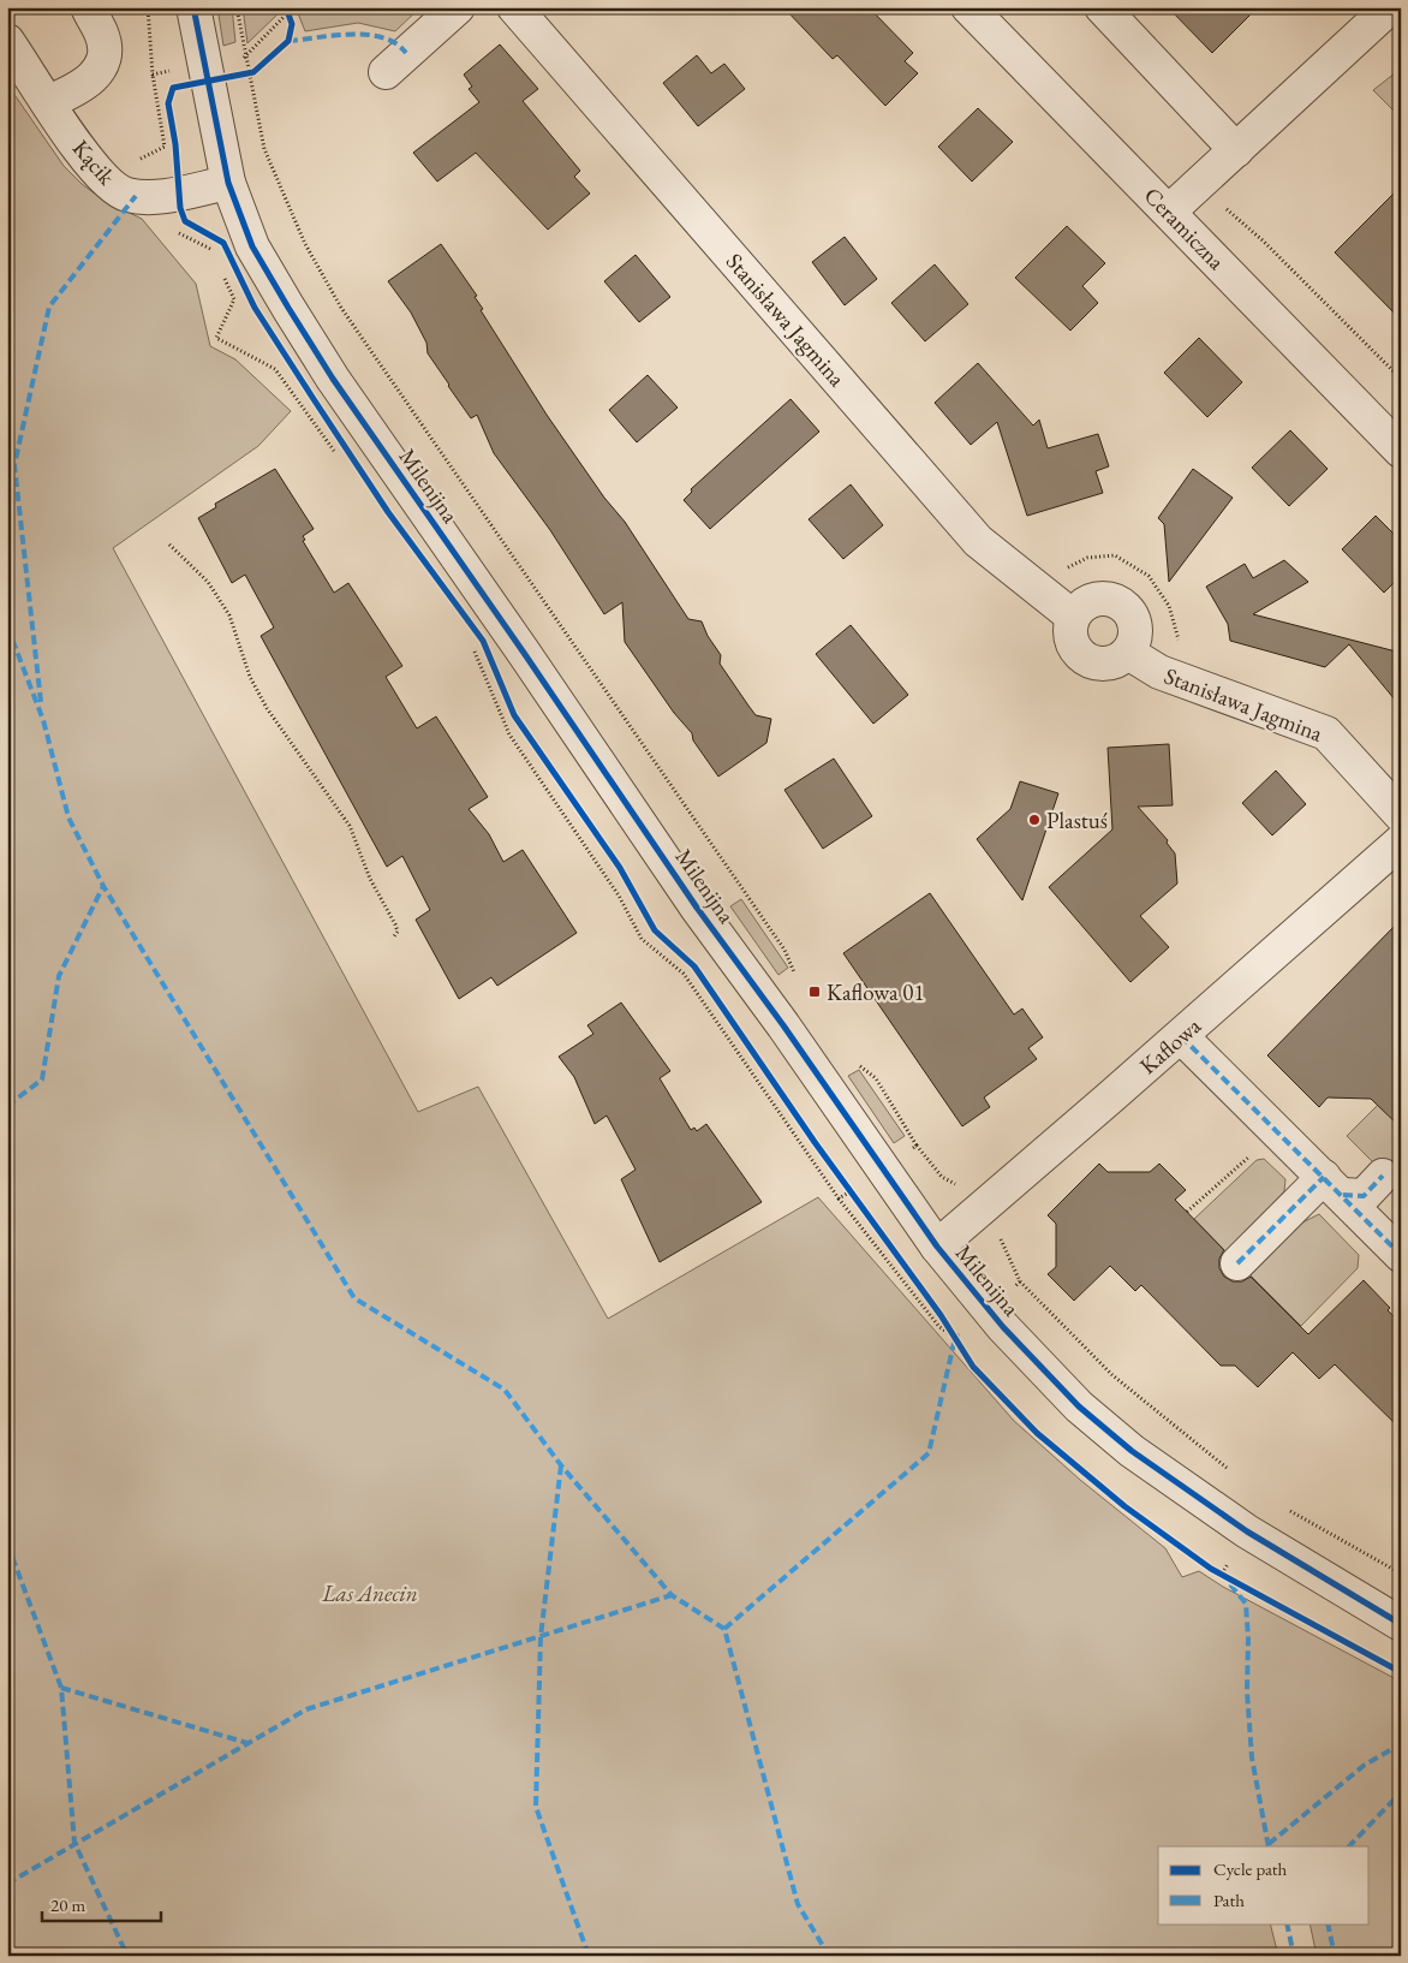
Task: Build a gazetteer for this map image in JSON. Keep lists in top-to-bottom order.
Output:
{
  "streets": {
    "street": [
      "Kącik",
      "Ceramiczna",
      "Stanisława Jagmina",
      "Milenijna",
      "Kaflowa"
    ]
  },
  "crossings": [
    ["Kącik", "Milenijna"],
    ["Milenijna", "Kaflowa"]
  ],
  "parks": ["Las Anecin"],
  "places": {
    "other": ["Plastuś"],
    "transit": ["Kaflowa 01"]
  },
  "legend": ["Cycle path", "Path"],
  "scale_bar": "20 m"
}
